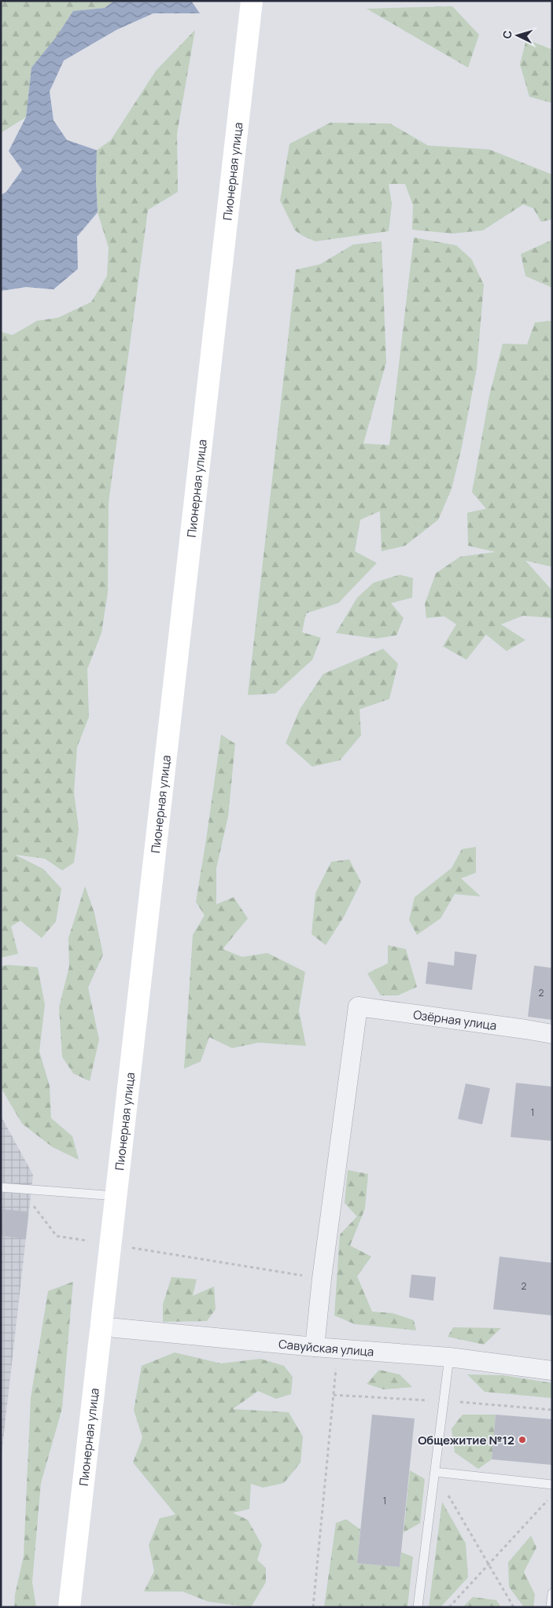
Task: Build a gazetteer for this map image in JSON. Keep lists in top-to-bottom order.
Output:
{
  "streets": {
    "main road": ["Пионерная улица"],
    "street": ["Озёрная улица", "Савуйская улица"]
  },
  "crossings": [
    ["Пионерная улица", "Савуйская улица"]
  ],
  "places": ["Общежитие №12"],
  "house_numbers": [
    "2",
    "1",
    "2",
    "1"
  ],
  "north": "left"
}
